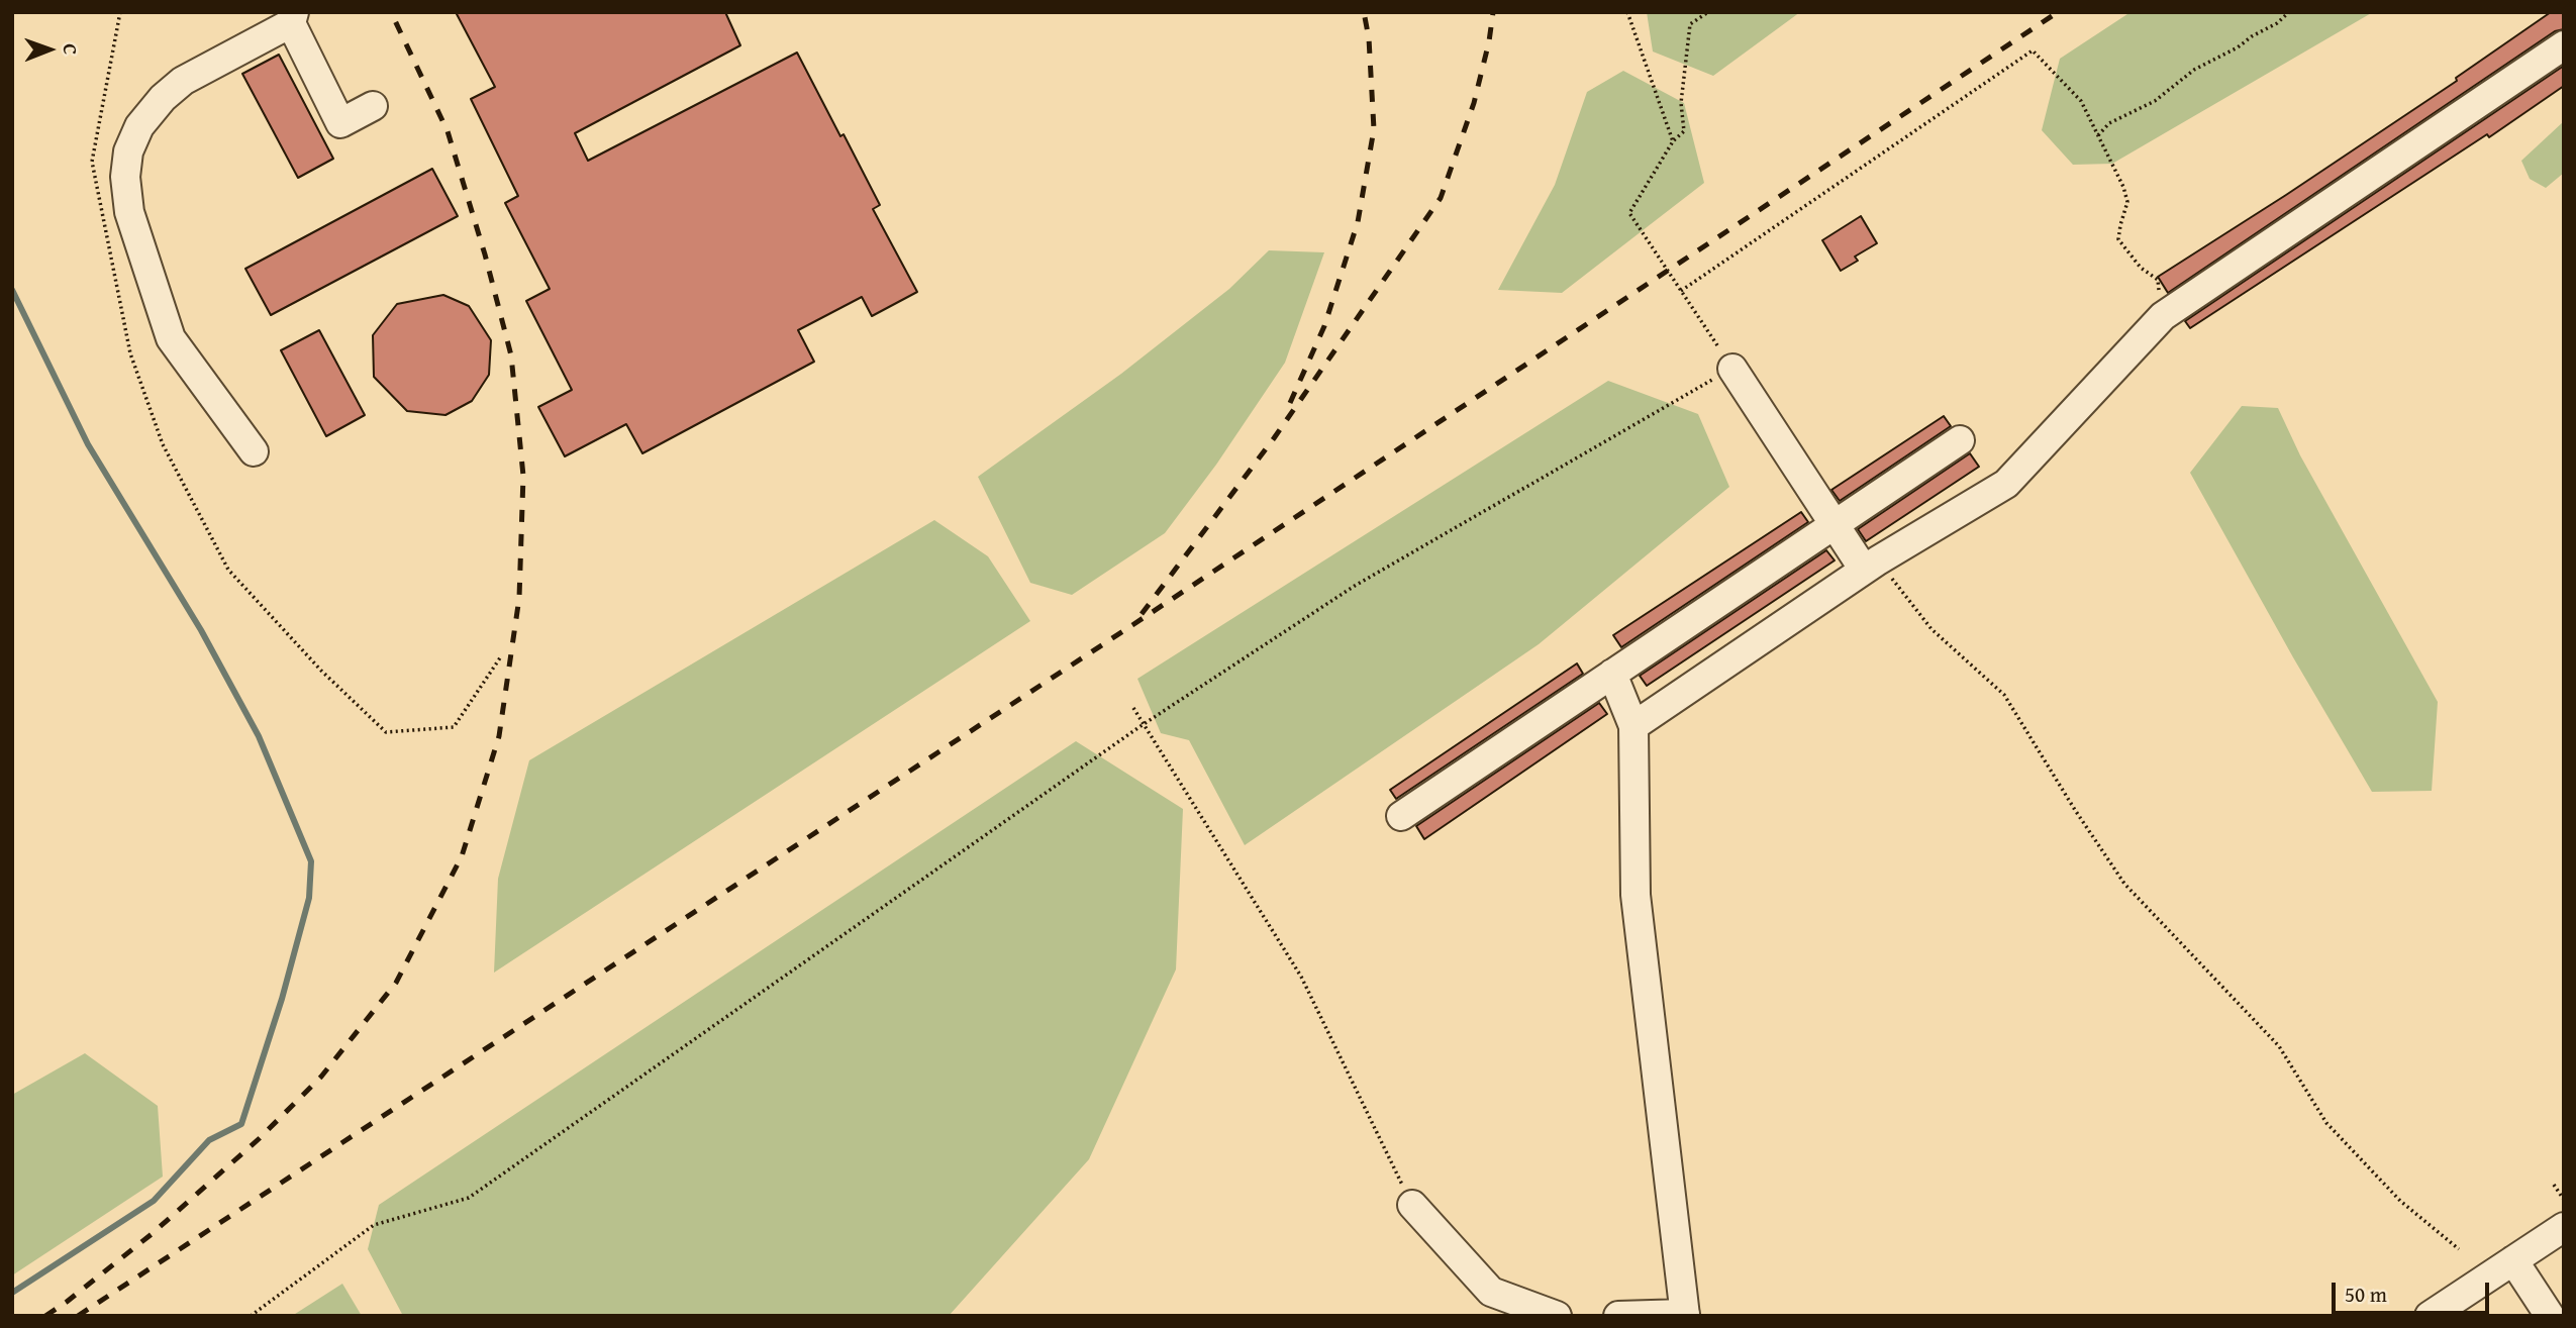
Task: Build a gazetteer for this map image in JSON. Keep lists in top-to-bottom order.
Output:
{
  "scale_bar": "50 m",
  "north": "right"
}
